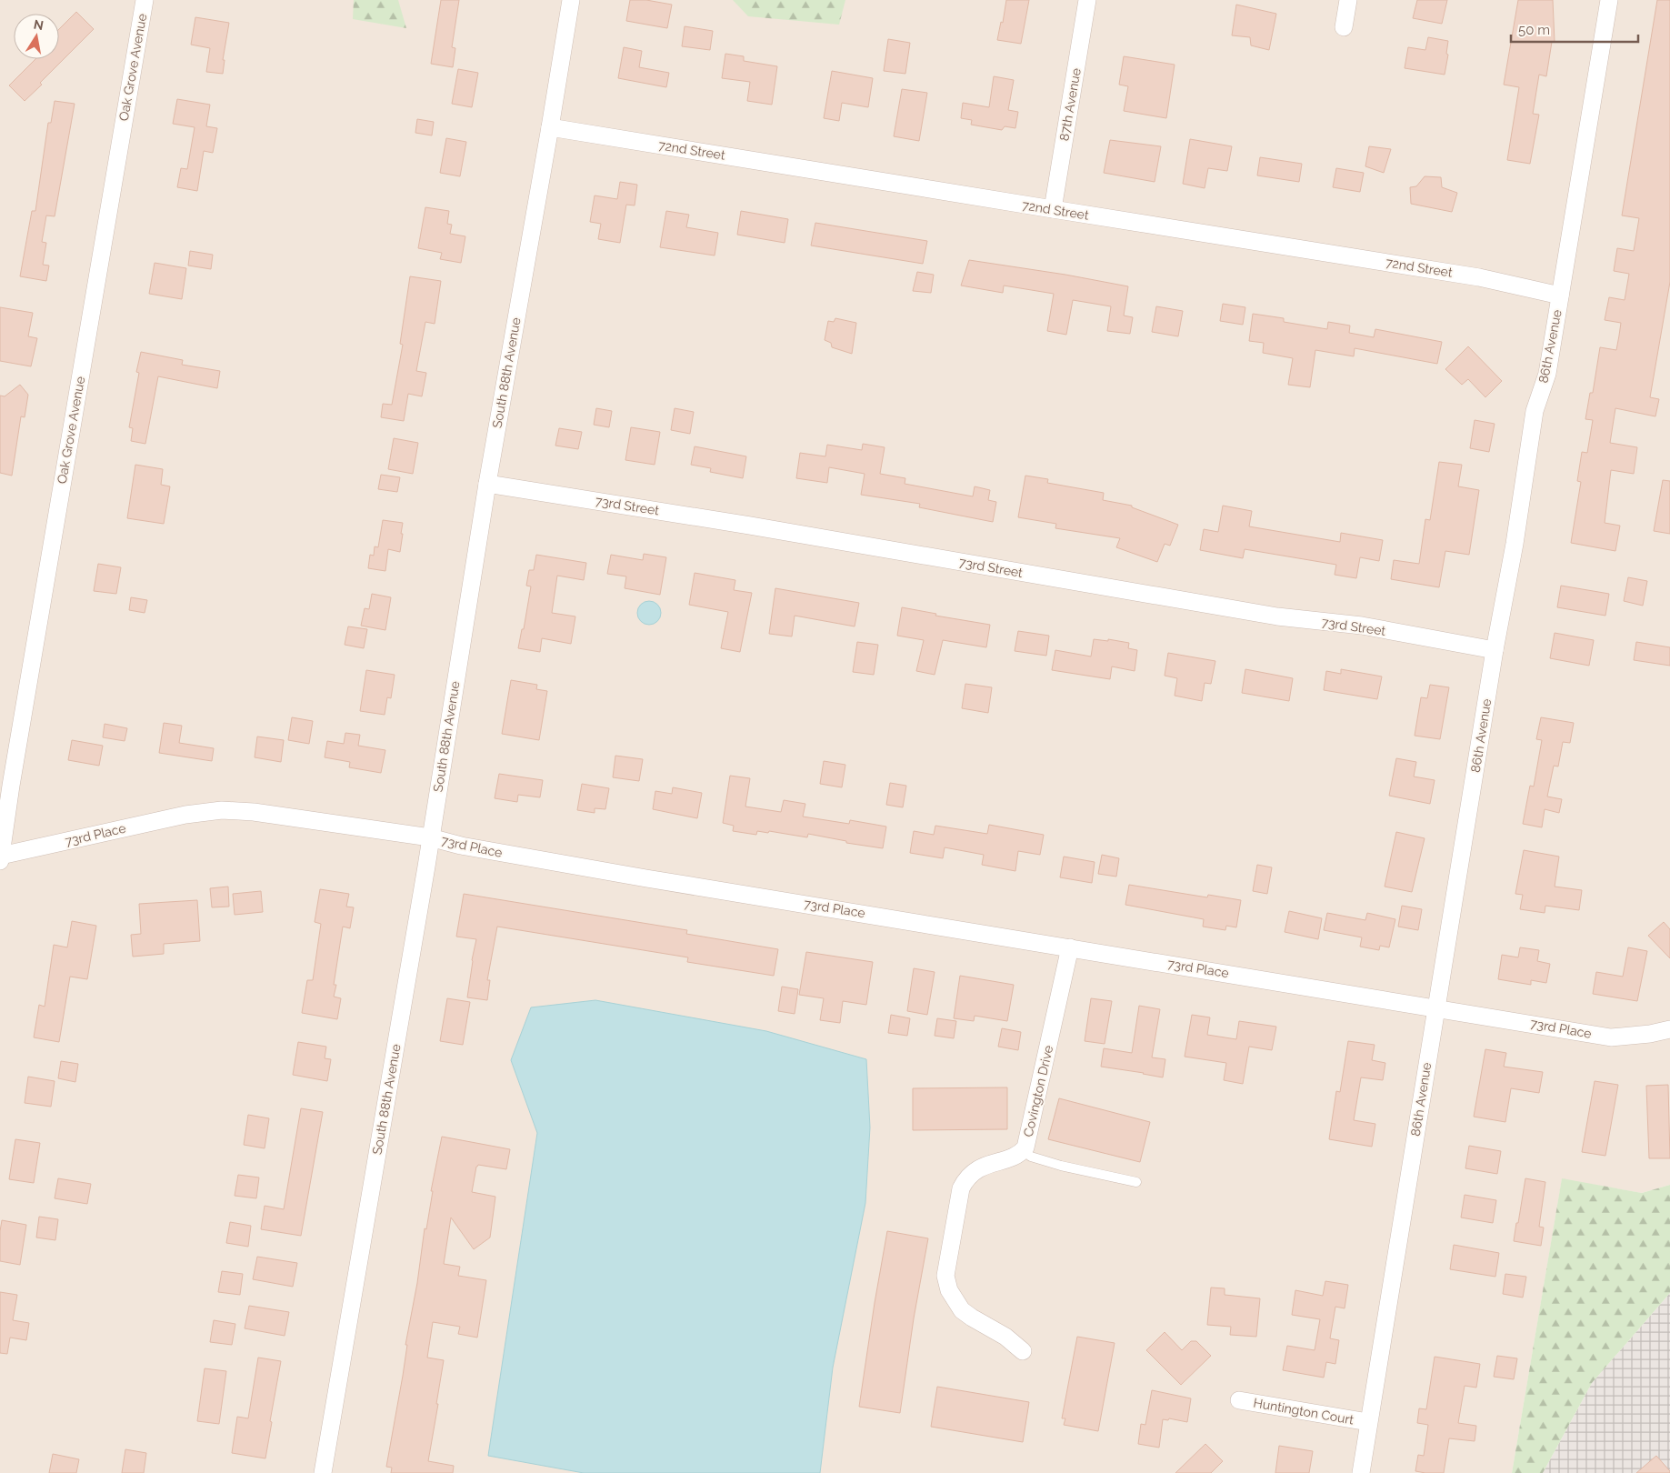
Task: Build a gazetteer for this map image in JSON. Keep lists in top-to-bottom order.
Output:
{
  "streets": {
    "street": [
      "Oak Grove Avenue",
      "87th Avenue",
      "72nd Street",
      "86th Avenue",
      "South 88th Avenue",
      "73rd Street",
      "73rd Place",
      "Covington Drive",
      "Huntington Court"
    ]
  },
  "crossings": [
    ["Oak Grove Avenue", "73rd Place"],
    ["87th Avenue", "72nd Street"],
    ["72nd Street", "86th Avenue"],
    ["72nd Street", "South 88th Avenue"],
    ["86th Avenue", "73rd Street"],
    ["86th Avenue", "73rd Place"],
    ["86th Avenue", "Huntington Court"],
    ["South 88th Avenue", "73rd Street"],
    ["South 88th Avenue", "73rd Place"],
    ["73rd Place", "Covington Drive"]
  ],
  "scale_bar": "50 m",
  "north": "top"
}
